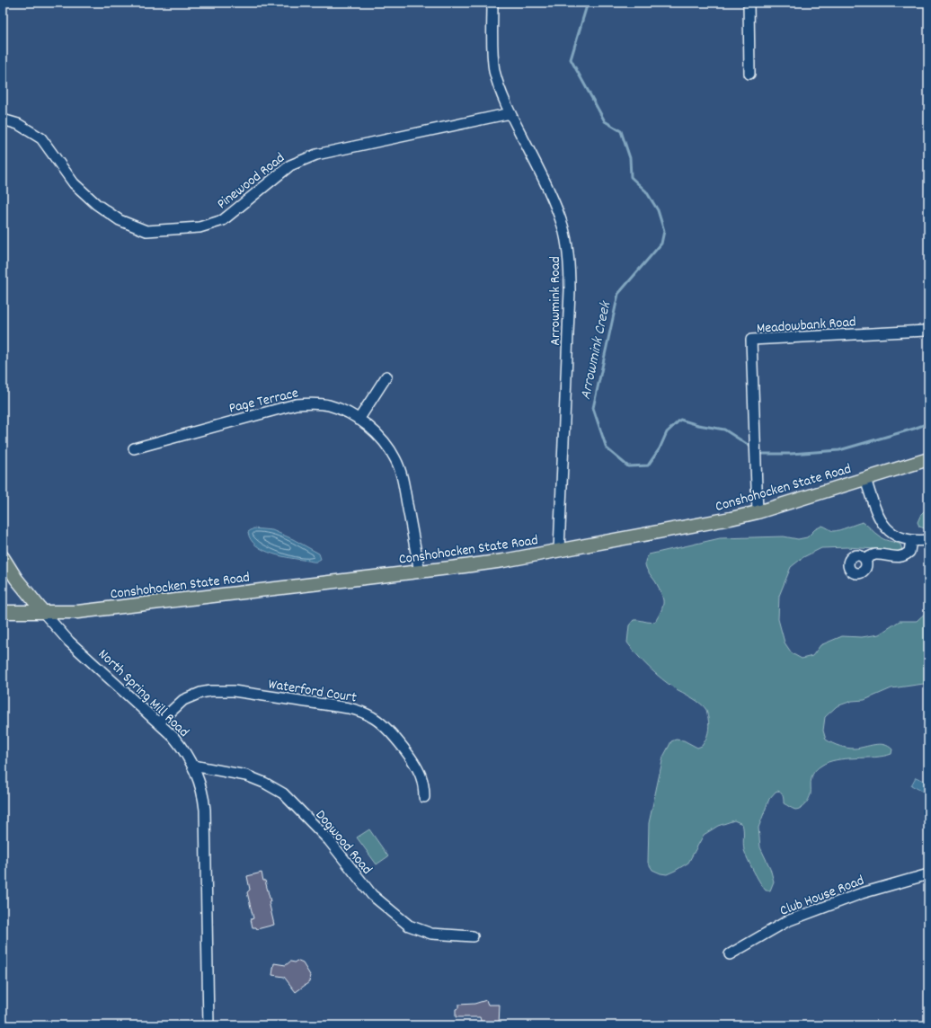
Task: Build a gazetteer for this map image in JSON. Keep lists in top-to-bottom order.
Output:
{
  "streets": {
    "main road": ["Conshohocken State Road", "North Spring Mill Road"],
    "street": [
      "Pinewood Road",
      "Arrowmink Road",
      "Meadowbank Road",
      "Page Terrace",
      "Waterford Court",
      "Dogwood Road",
      "Club House Road"
    ]
  },
  "crossings": [
    ["Pinewood Road", "Arrowmink Road"],
    ["Arrowmink Road", "Conshohocken State Road"],
    ["Meadowbank Road", "Conshohocken State Road"],
    ["Page Terrace", "Conshohocken State Road"],
    ["Conshohocken State Road", "North Spring Mill Road"],
    ["Waterford Court", "North Spring Mill Road"],
    ["North Spring Mill Road", "Dogwood Road"]
  ],
  "water": ["Arrowmink Creek"]
}
